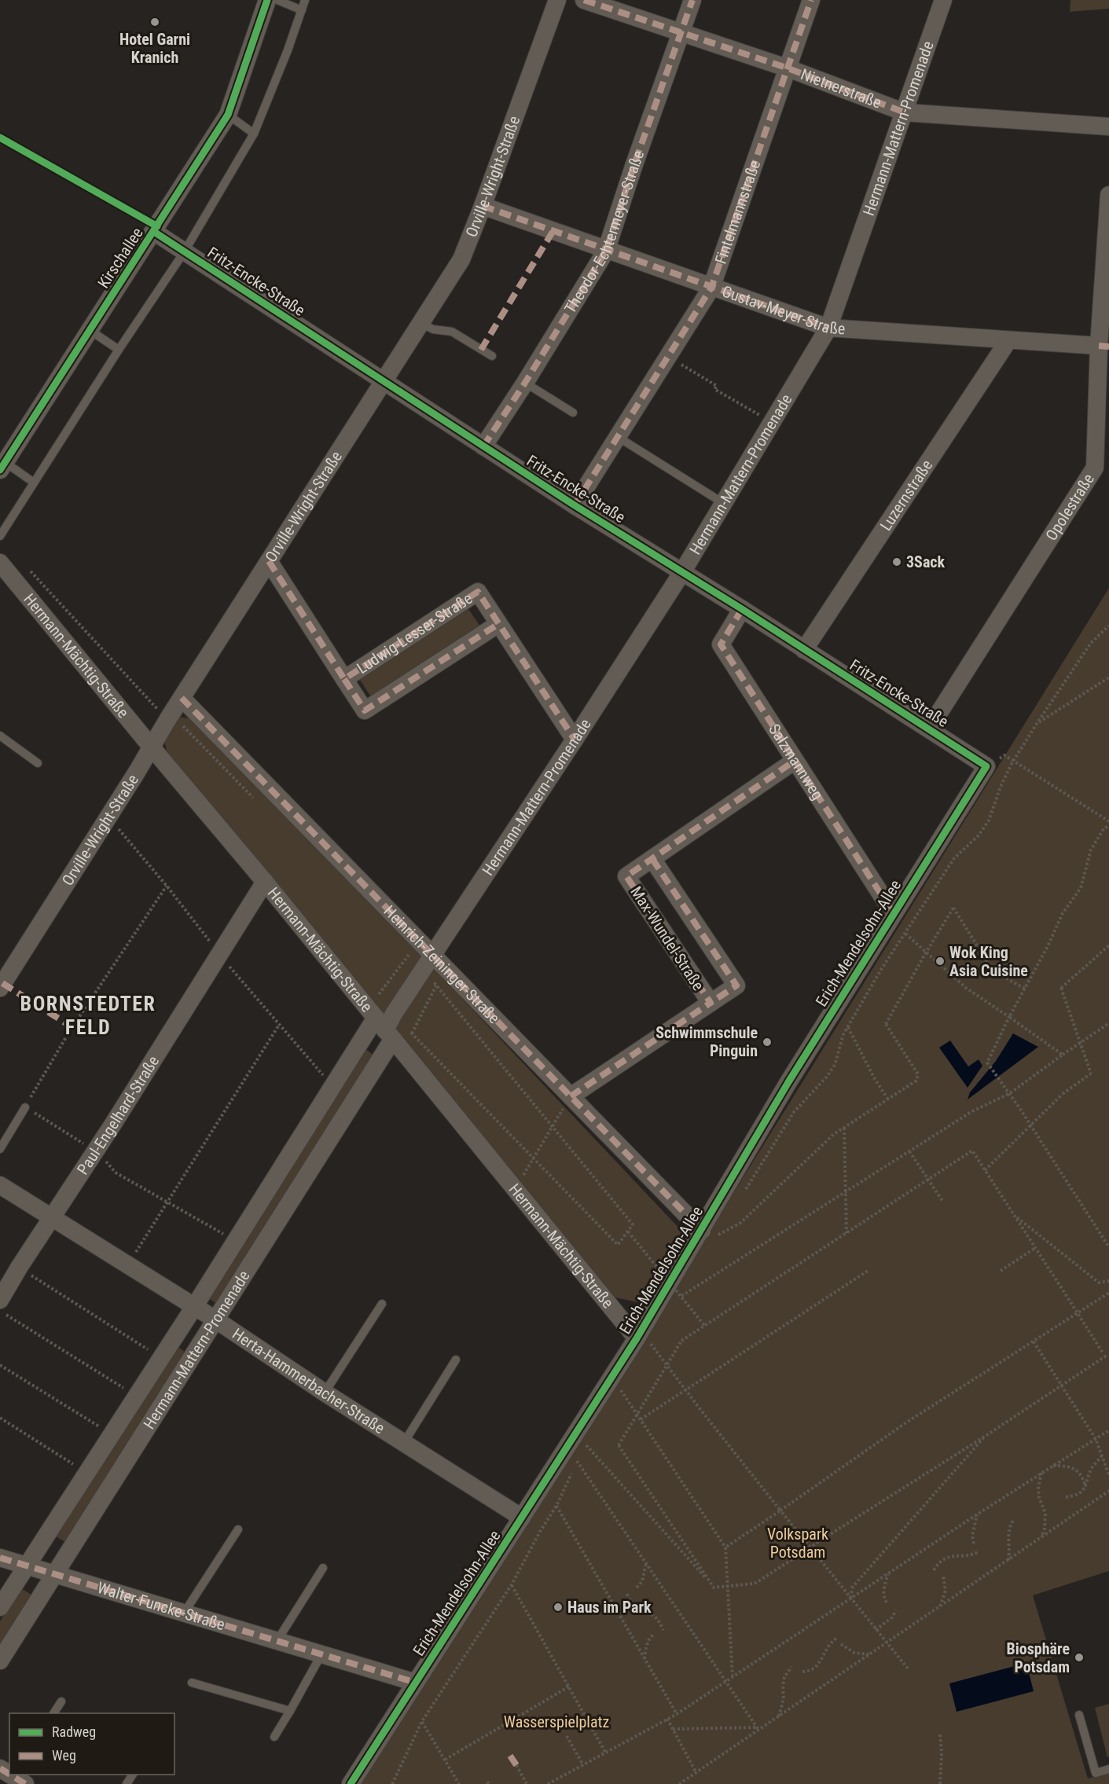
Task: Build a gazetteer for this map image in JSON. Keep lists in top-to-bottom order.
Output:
{
  "streets": {
    "street": [
      "Nietnerstraße",
      "Hermann-Mattern-Promenade",
      "Orville-Wright-Straße",
      "Fintelmannstraße",
      "Theodor-Echtermeyer-Straße",
      "Kirschallee",
      "Fritz-Encke-Straße",
      "Gustav-Meyer-Straße",
      "Luzernstraße",
      "Opolestraße",
      "Ludwig-Lesser-Straße",
      "Hermann-Mächtig-Straße",
      "Salzmannweg",
      "Max-Wundel-Straße",
      "Erich-Mendelsohn-Allee",
      "Heinrich-Zeininger-Straße",
      "Paul-Engelhard-Straße",
      "Herta-Hammerbacher-Straße",
      "Walter-Funcke-Straße"
    ]
  },
  "crossings": [
    ["Nietnerstraße", "Hermann-Mattern-Promenade"],
    ["Nietnerstraße", "Fintelmannstraße"],
    ["Nietnerstraße", "Theodor-Echtermeyer-Straße"],
    ["Hermann-Mattern-Promenade", "Fritz-Encke-Straße"],
    ["Hermann-Mattern-Promenade", "Gustav-Meyer-Straße"],
    ["Hermann-Mattern-Promenade", "Ludwig-Lesser-Straße"],
    ["Hermann-Mattern-Promenade", "Hermann-Mächtig-Straße"],
    ["Hermann-Mattern-Promenade", "Heinrich-Zeininger-Straße"],
    ["Hermann-Mattern-Promenade", "Herta-Hammerbacher-Straße"],
    ["Hermann-Mattern-Promenade", "Walter-Funcke-Straße"],
    ["Orville-Wright-Straße", "Fritz-Encke-Straße"],
    ["Orville-Wright-Straße", "Gustav-Meyer-Straße"],
    ["Orville-Wright-Straße", "Ludwig-Lesser-Straße"],
    ["Orville-Wright-Straße", "Hermann-Mächtig-Straße"],
    ["Orville-Wright-Straße", "Heinrich-Zeininger-Straße"],
    ["Fintelmannstraße", "Fritz-Encke-Straße"],
    ["Fintelmannstraße", "Gustav-Meyer-Straße"],
    ["Theodor-Echtermeyer-Straße", "Fritz-Encke-Straße"],
    ["Theodor-Echtermeyer-Straße", "Gustav-Meyer-Straße"],
    ["Kirschallee", "Fritz-Encke-Straße"],
    ["Fritz-Encke-Straße", "Luzernstraße"],
    ["Fritz-Encke-Straße", "Opolestraße"],
    ["Fritz-Encke-Straße", "Salzmannweg"],
    ["Fritz-Encke-Straße", "Erich-Mendelsohn-Allee"],
    ["Gustav-Meyer-Straße", "Luzernstraße"],
    ["Gustav-Meyer-Straße", "Opolestraße"],
    ["Hermann-Mächtig-Straße", "Erich-Mendelsohn-Allee"],
    ["Hermann-Mächtig-Straße", "Paul-Engelhard-Straße"],
    ["Salzmannweg", "Max-Wundel-Straße"],
    ["Salzmannweg", "Erich-Mendelsohn-Allee"],
    ["Max-Wundel-Straße", "Heinrich-Zeininger-Straße"],
    ["Erich-Mendelsohn-Allee", "Heinrich-Zeininger-Straße"],
    ["Erich-Mendelsohn-Allee", "Herta-Hammerbacher-Straße"],
    ["Erich-Mendelsohn-Allee", "Walter-Funcke-Straße"],
    ["Paul-Engelhard-Straße", "Herta-Hammerbacher-Straße"]
  ],
  "districts": ["BORNSTEDTER FELD"],
  "parks": ["Volkspark Potsdam", "Wasserspielplatz"],
  "places": [
    "Hotel Garni Kranich",
    "3Sack",
    "Wok King Asia Cuisine",
    "Schwimmschule Pinguin",
    "Haus im Park",
    "Biosphäre Potsdam"
  ],
  "legend": ["Radweg", "Weg"]
}
